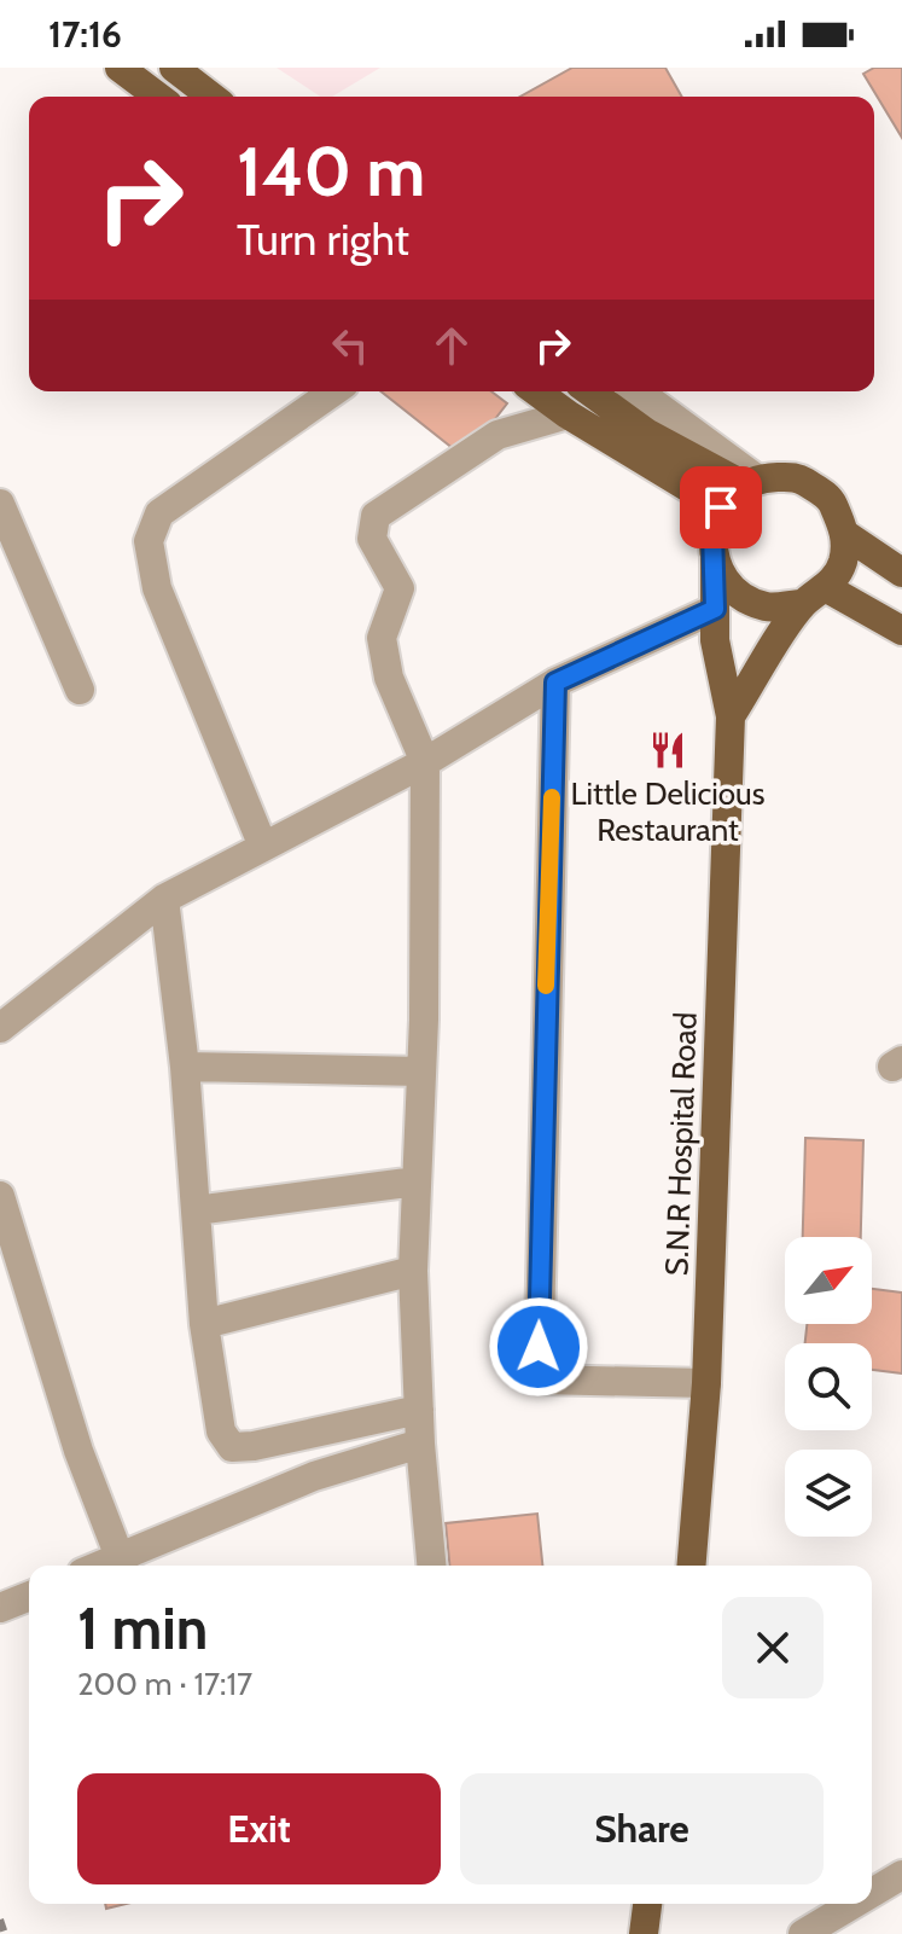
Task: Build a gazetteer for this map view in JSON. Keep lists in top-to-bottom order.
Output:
{
  "streets": {
    "main road": ["S.N.R Hospital Road"]
  },
  "places": {
    "restaurant": ["Little Delicious Restaurant"]
  },
  "north": "top right",
  "page": {
    "status": "17:16",
    "turn": ["140 m", "Turn right"],
    "heading": ["1 min", "200 m · 17:17"],
    "buttons": ["Exit", "Share"]
  }
}
